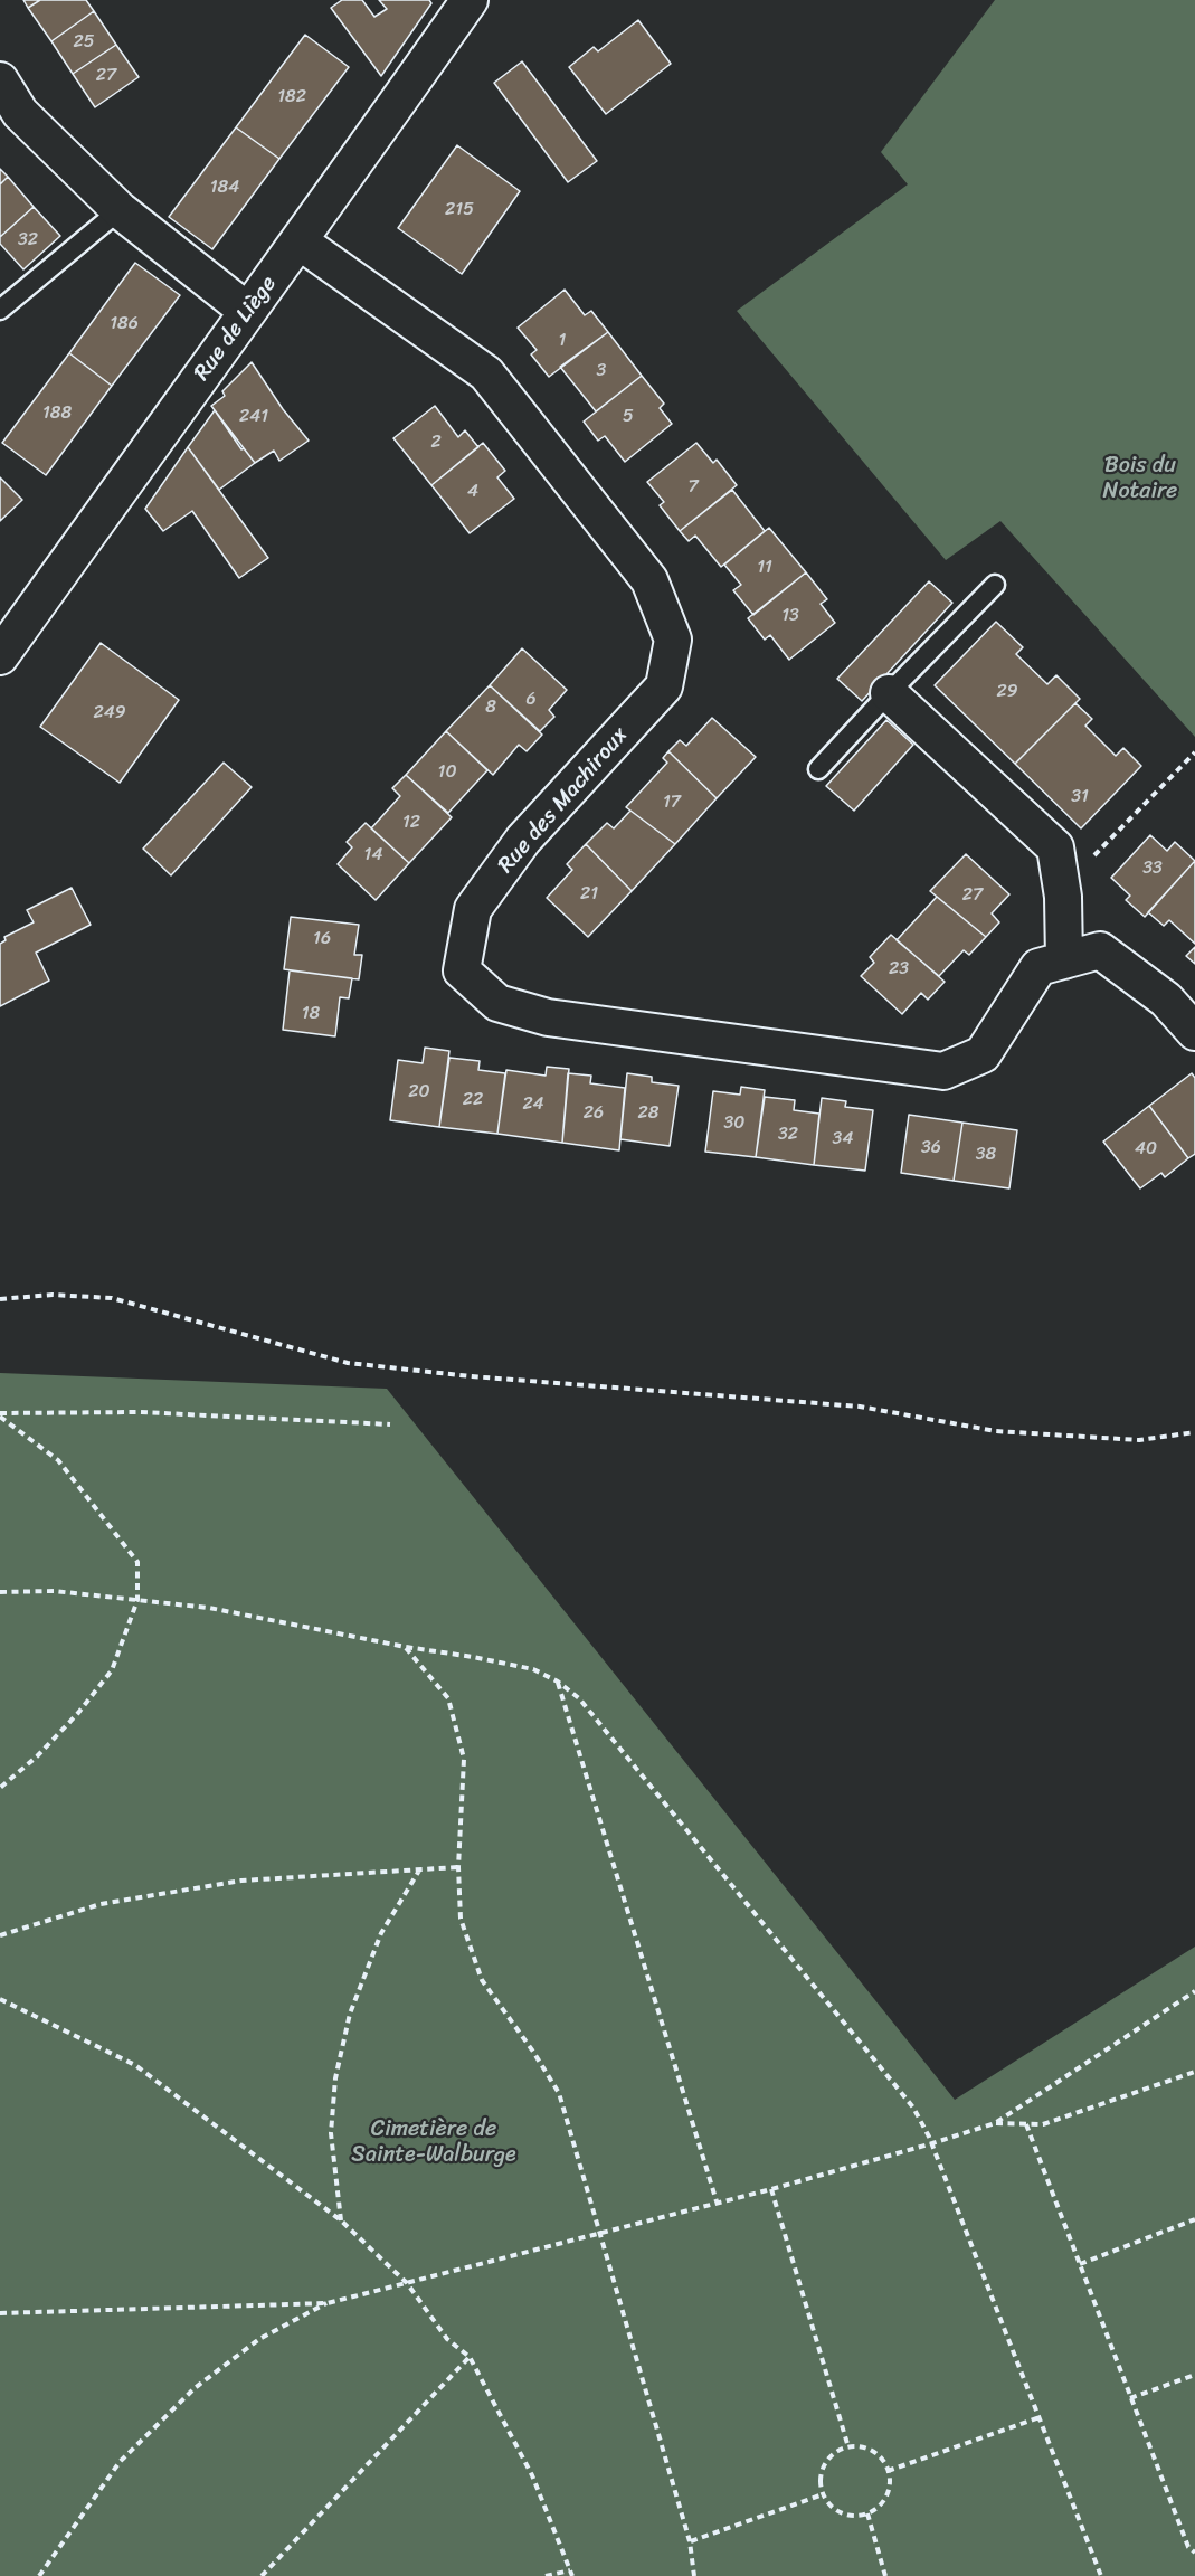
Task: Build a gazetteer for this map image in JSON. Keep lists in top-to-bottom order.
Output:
{
  "streets": {
    "street": ["Rue de Liège", "Rue des Machiroux"]
  },
  "crossings": [
    ["Rue de Liège", "Rue des Machiroux"]
  ],
  "parks": ["Bois du Notaire", "Cimetière de Sainte-Walburge"],
  "house_numbers": [
    "25",
    "27",
    "182",
    "184",
    "215",
    "32",
    "186",
    "1",
    "3",
    "188",
    "241",
    "5",
    "2",
    "7",
    "4",
    "11",
    "13",
    "29",
    "6",
    "8",
    "249",
    "10",
    "31",
    "17",
    "12",
    "14",
    "33",
    "21",
    "27",
    "16",
    "23",
    "18",
    "20",
    "22",
    "24",
    "26",
    "28",
    "30",
    "32",
    "34",
    "36",
    "40",
    "38"
  ]
}
